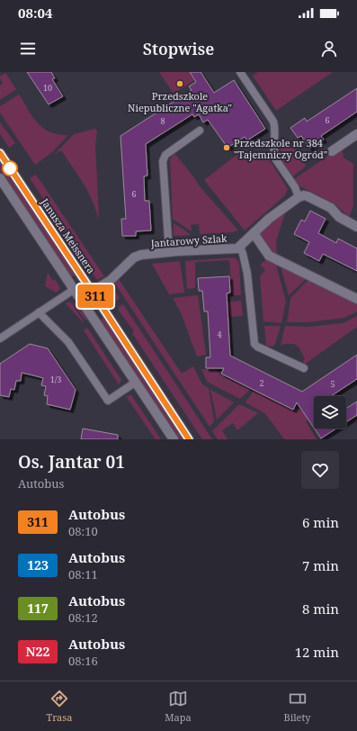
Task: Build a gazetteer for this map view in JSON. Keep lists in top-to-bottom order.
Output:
{
  "streets": {
    "street": ["Janusza Meissnera", "Jantarowy Szlak"]
  },
  "crossings": [
    ["Janusza Meissnera", "Jantarowy Szlak"]
  ],
  "places": ["Przedszkole Niepubliczne \"Agatka\"", "Przedszkole nr 384 \"Tajemniczy Ogród\""],
  "lines": ["bus line 311"],
  "house_numbers": [
    "10",
    "6",
    "8",
    "6",
    "4",
    "1/3",
    "2",
    "5"
  ],
  "page": {
    "status": "08:04",
    "header": "Stopwise",
    "on_map": "311",
    "heading": ["Os. Jantar 01", "Autobus"],
    "list": [
      {
        "mark": "311",
        "name": "Autobus",
        "note": "08:10",
        "value": "6 min"
      },
      {
        "mark": "123",
        "name": "Autobus",
        "note": "08:11",
        "value": "7 min"
      },
      {
        "mark": "117",
        "name": "Autobus",
        "note": "08:12",
        "value": "8 min"
      },
      {
        "mark": "N22",
        "name": "Autobus",
        "note": "08:16",
        "value": "12 min"
      }
    ],
    "tabs": ["Trasa", "Mapa", "Bilety"]
  }
}
